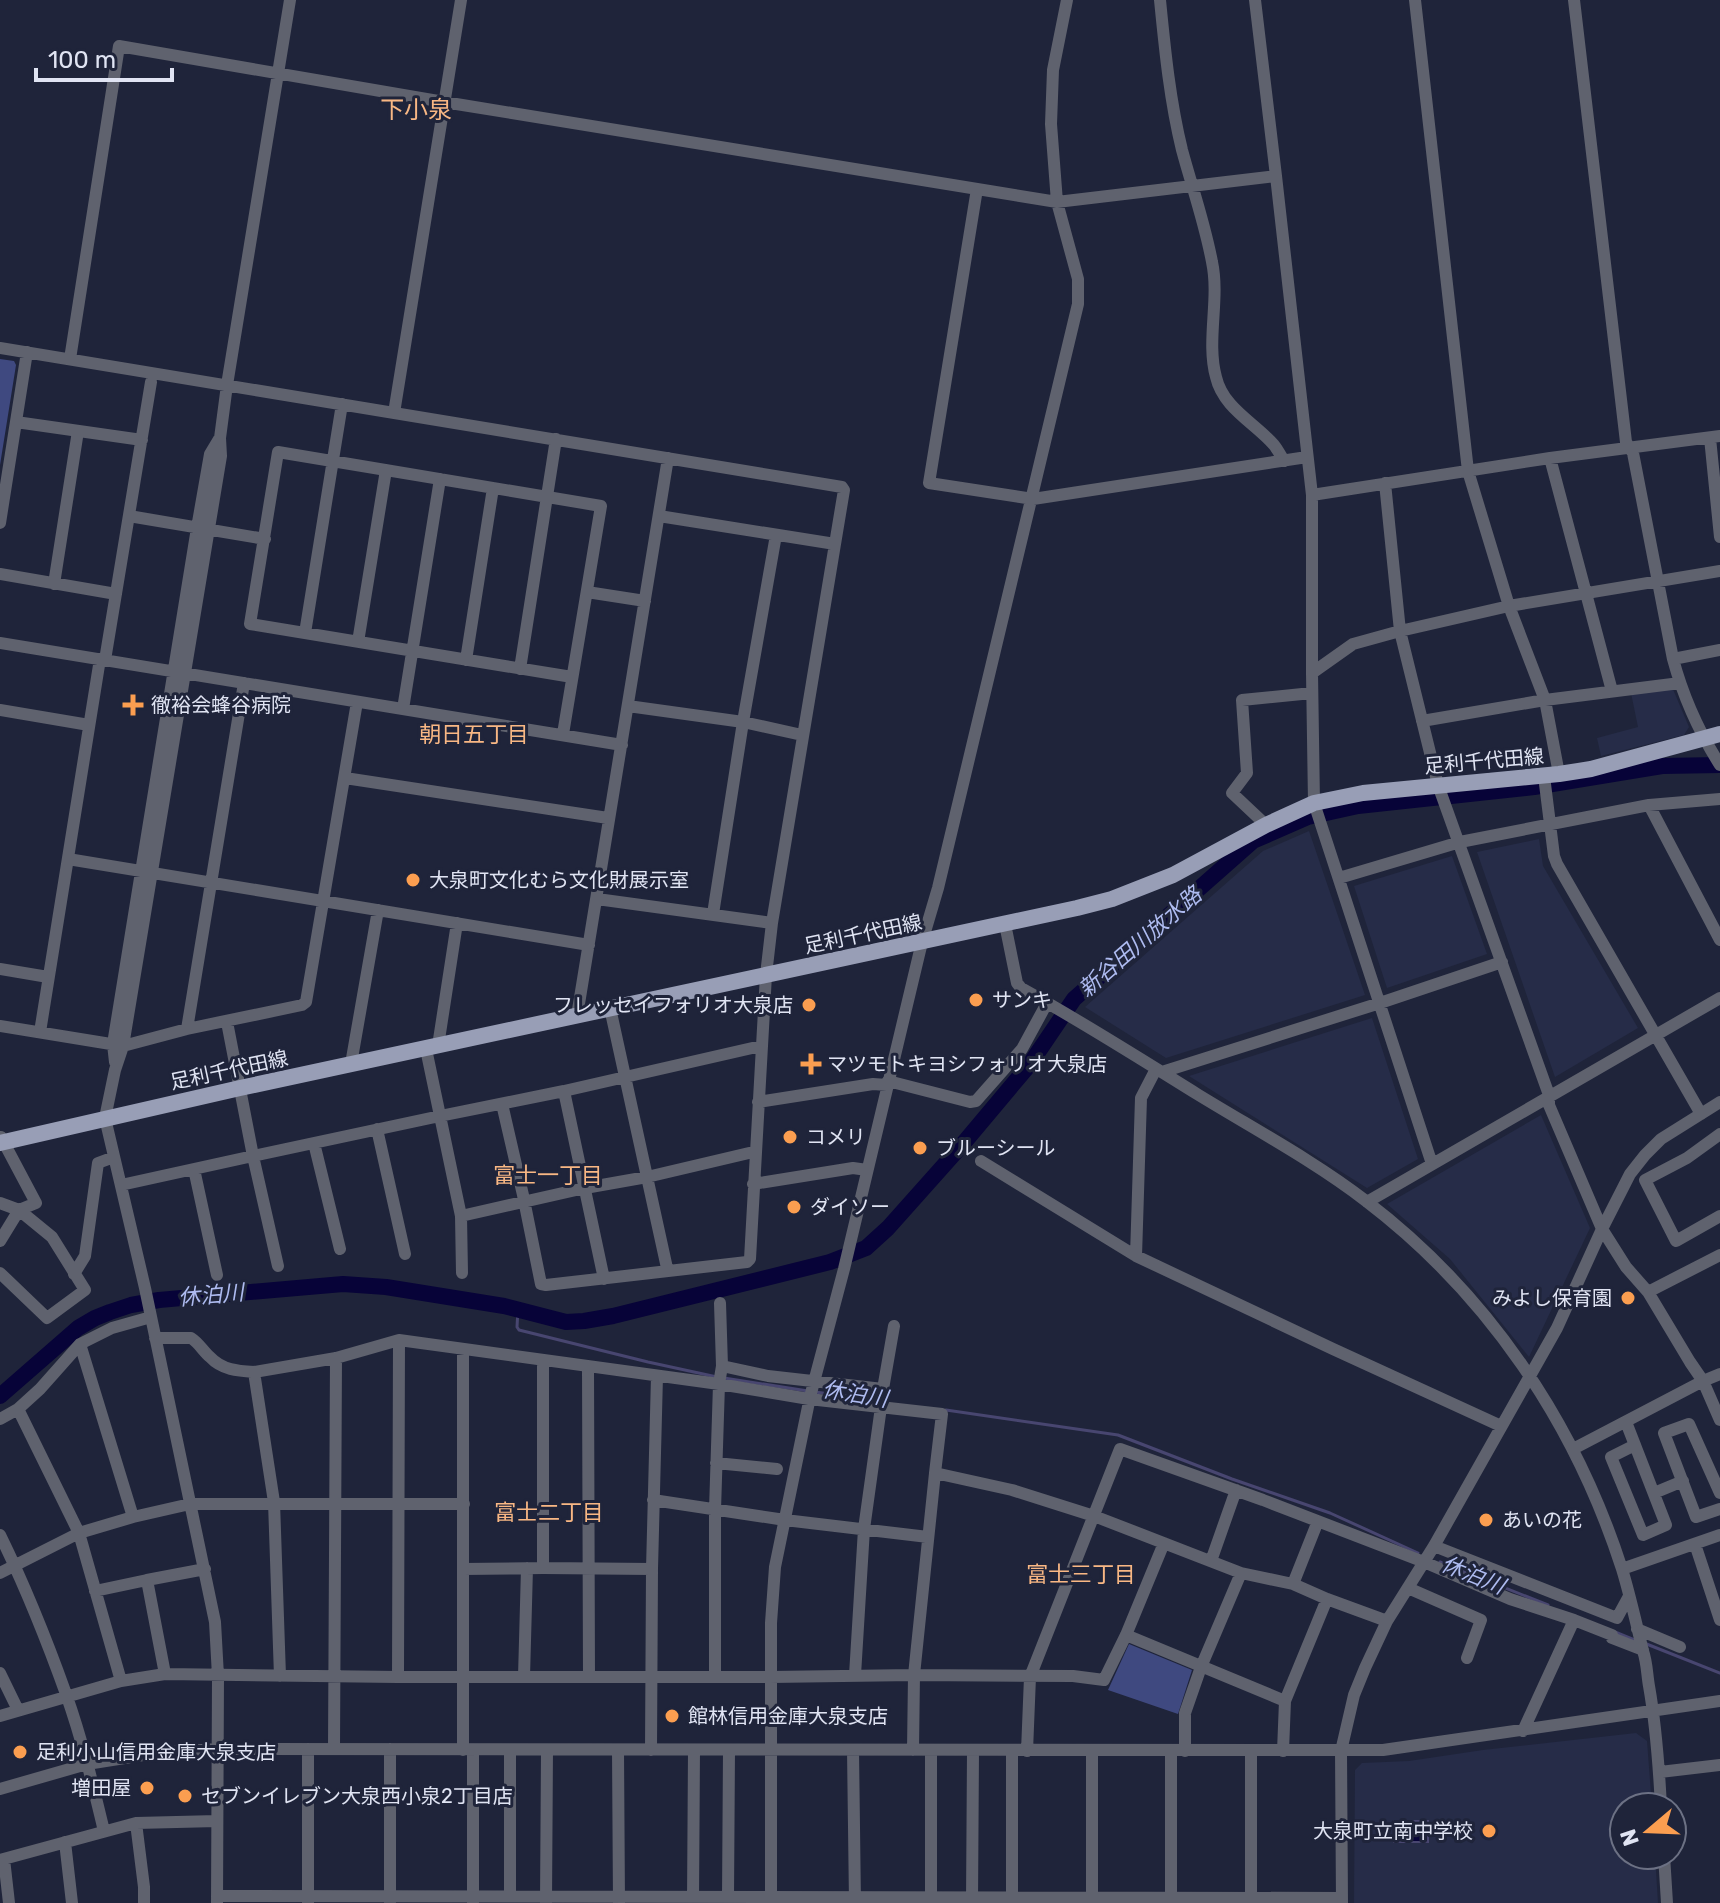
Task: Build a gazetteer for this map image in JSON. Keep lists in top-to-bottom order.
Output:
{
  "streets": {
    "main road": ["足利千代田線"]
  },
  "districts": [
    "下小泉",
    "朝日五丁目",
    "富士一丁目",
    "富士二丁目",
    "富士三丁目"
  ],
  "water": ["新谷田川放水路", "休泊川"],
  "places": {
    "health": ["徹裕会蜂谷病院", "マツモトキヨシフォリオ大泉店"],
    "other": [
      "大泉町文化むら文化財展示室",
      "サンキ",
      "フレッセイフォリオ大泉店",
      "コメリ",
      "ブルーシール",
      "ダイソー",
      "みよし保育園",
      "あいの花",
      "館林信用金庫大泉支店",
      "足利小山信用金庫大泉支店",
      "増田屋",
      "セブンイレブン大泉西小泉2丁目店",
      "大泉町立南中学校"
    ]
  },
  "scale_bar": "100 m",
  "north": "left"
}
